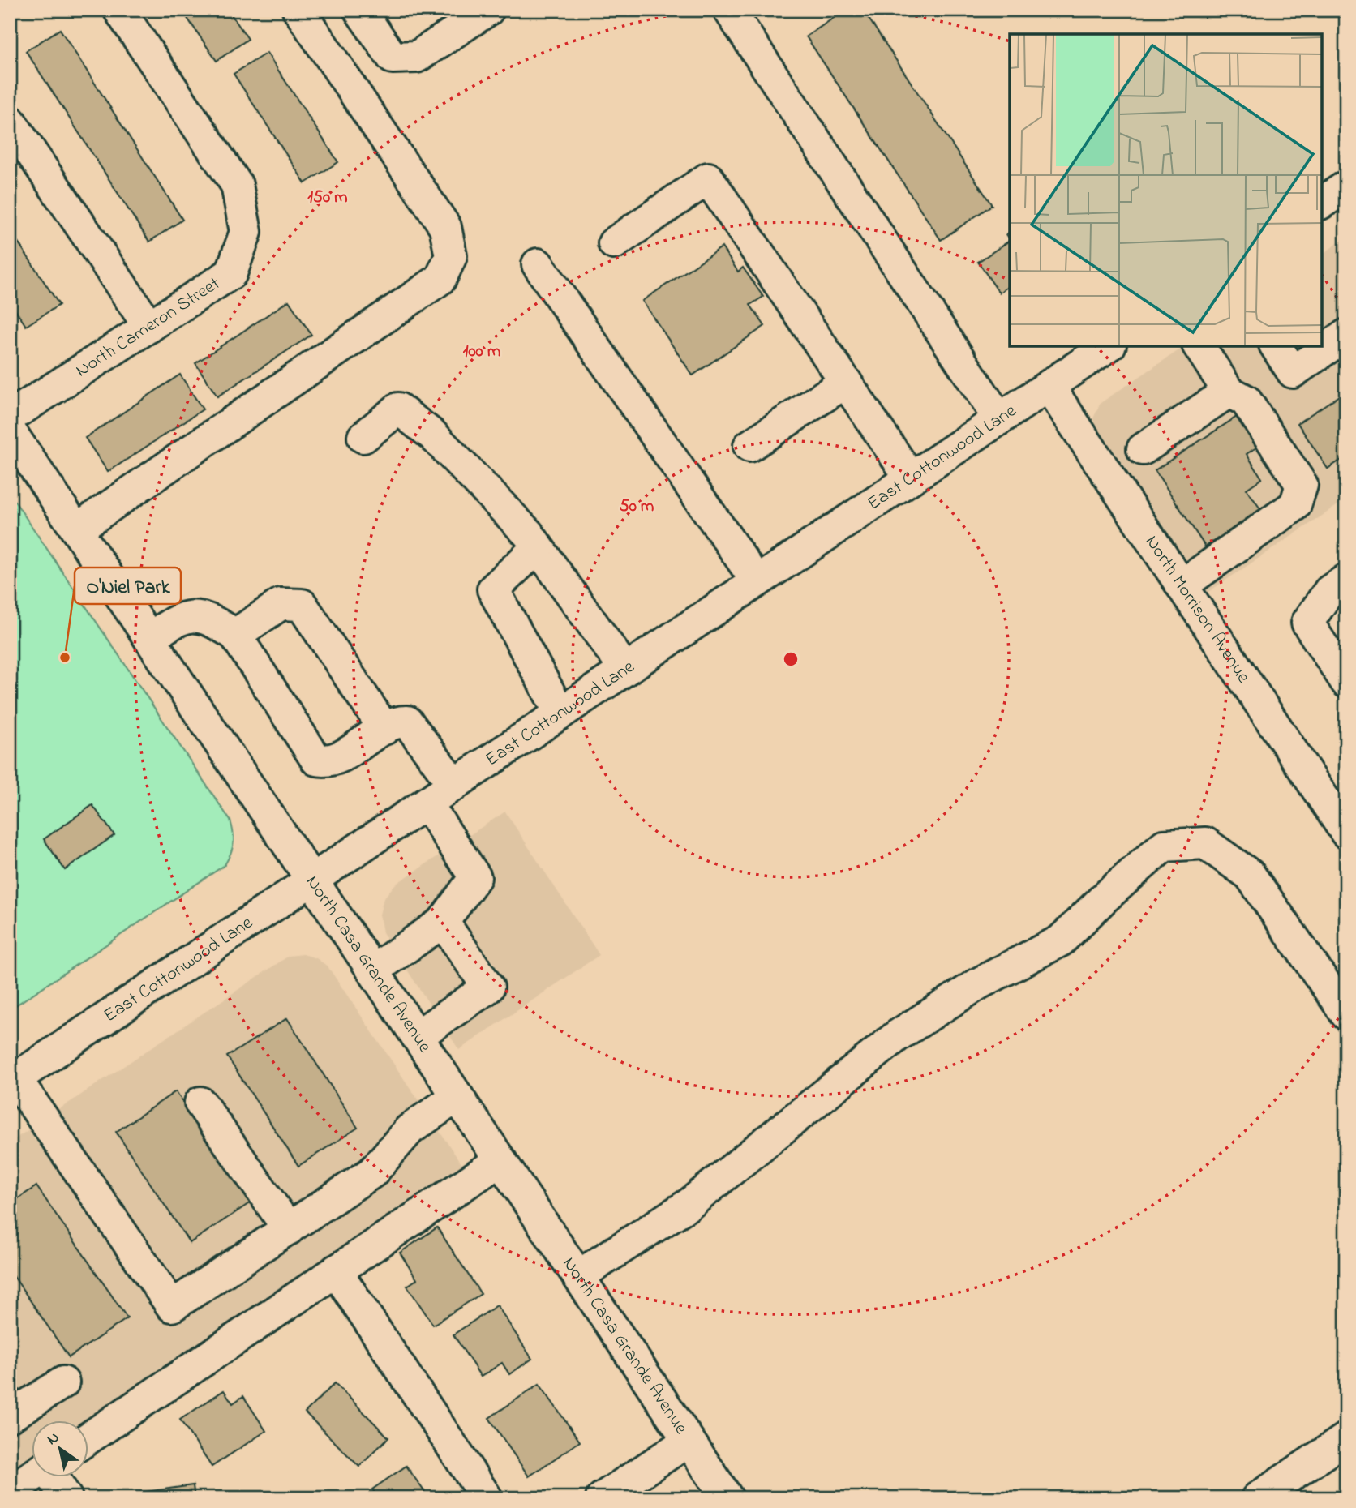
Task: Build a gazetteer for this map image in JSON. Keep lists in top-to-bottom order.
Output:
{
  "streets": {
    "street": [
      "North Cameron Street",
      "East Cottonwood Lane",
      "North Morrison Avenue",
      "North Casa Grande Avenue"
    ]
  },
  "crossings": [
    ["East Cottonwood Lane", "North Morrison Avenue"],
    ["East Cottonwood Lane", "North Casa Grande Avenue"]
  ],
  "places": ["O'Niel Park"],
  "north": "top left",
  "rings": ["150 m", "100 m", "50 m"]
}
